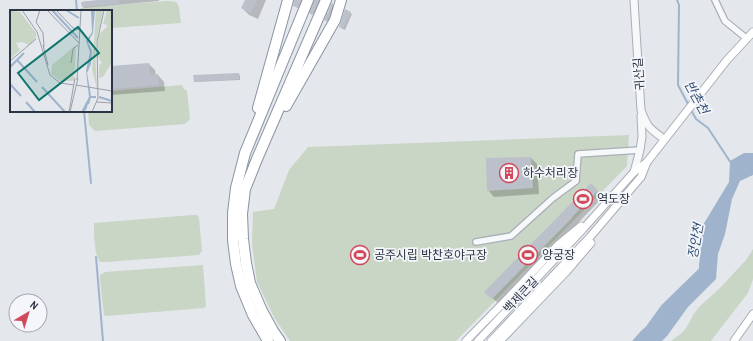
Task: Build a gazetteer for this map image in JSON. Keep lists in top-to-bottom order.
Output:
{
  "streets": {
    "main road": ["백제큰길"],
    "street": ["귀산길"]
  },
  "crossings": [
    ["귀산길", "백제큰길"]
  ],
  "water": ["반촌천", "정안천"],
  "places": {
    "building": ["하수처리장"],
    "sports": ["역도장", "공주시립 박찬호야구장", "양궁장"]
  },
  "north": "top right"
}
